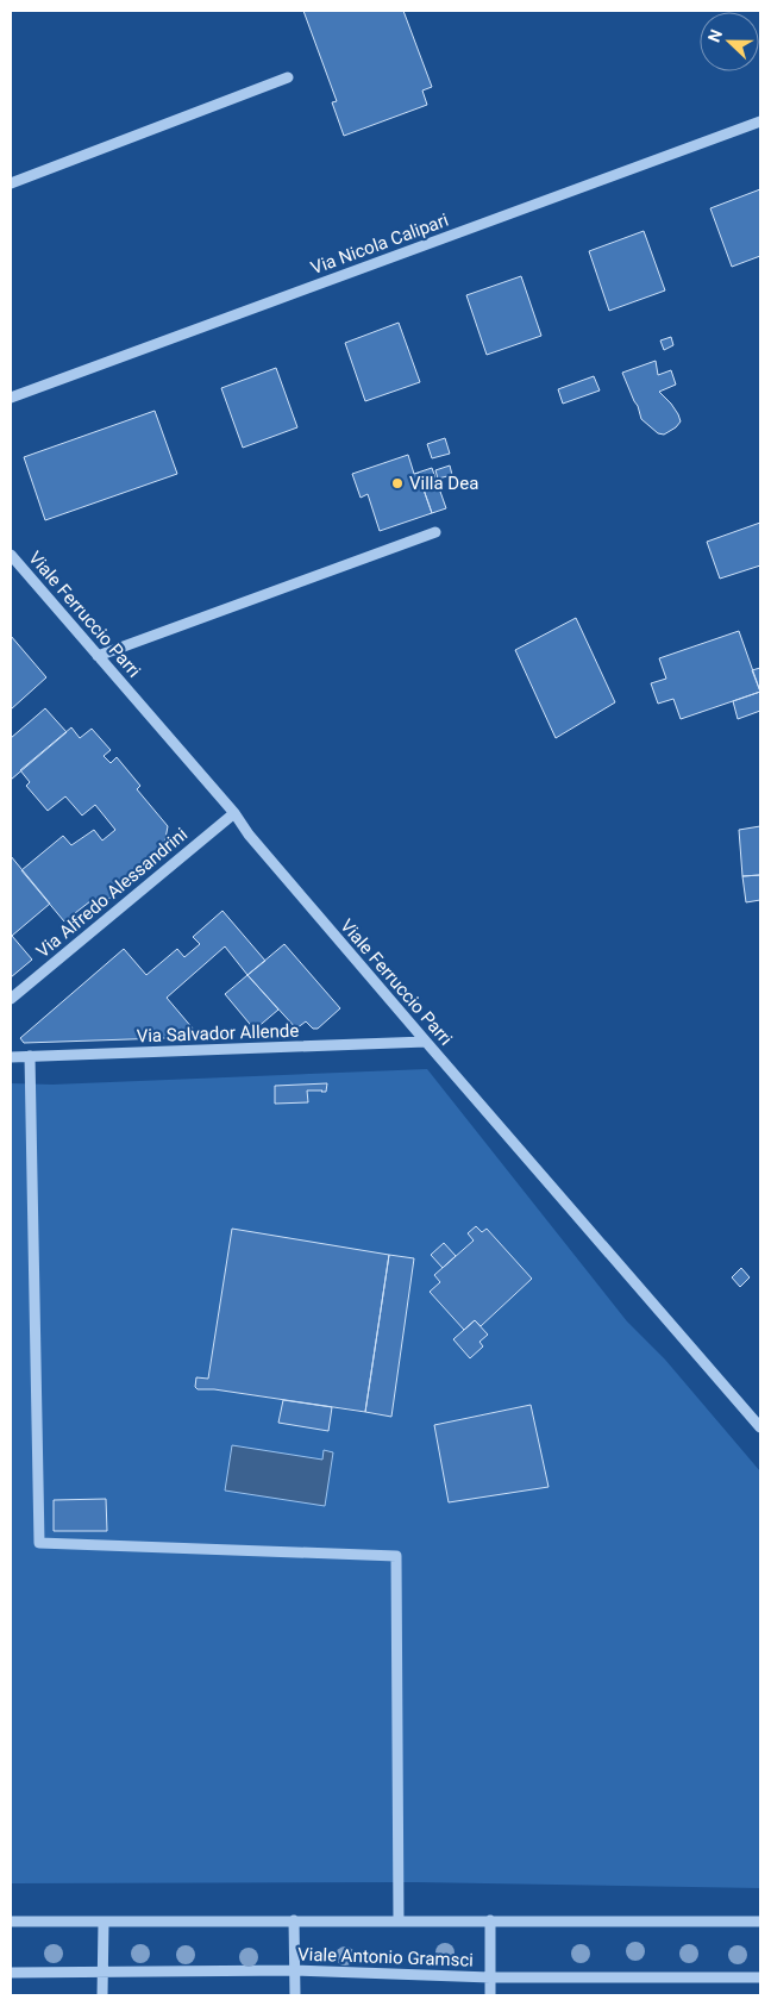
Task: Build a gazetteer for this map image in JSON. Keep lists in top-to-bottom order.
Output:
{
  "streets": {
    "street": [
      "Via Nicola Calipari",
      "Viale Ferruccio Parri",
      "Via Alfredo Alessandrini",
      "Via Salvador Allende",
      "Viale Antonio Gramsci"
    ]
  },
  "crossings": [
    ["Viale Ferruccio Parri", "Via Alfredo Alessandrini"],
    ["Viale Ferruccio Parri", "Via Salvador Allende"]
  ],
  "places": ["Villa Dea"],
  "north": "left"
}
